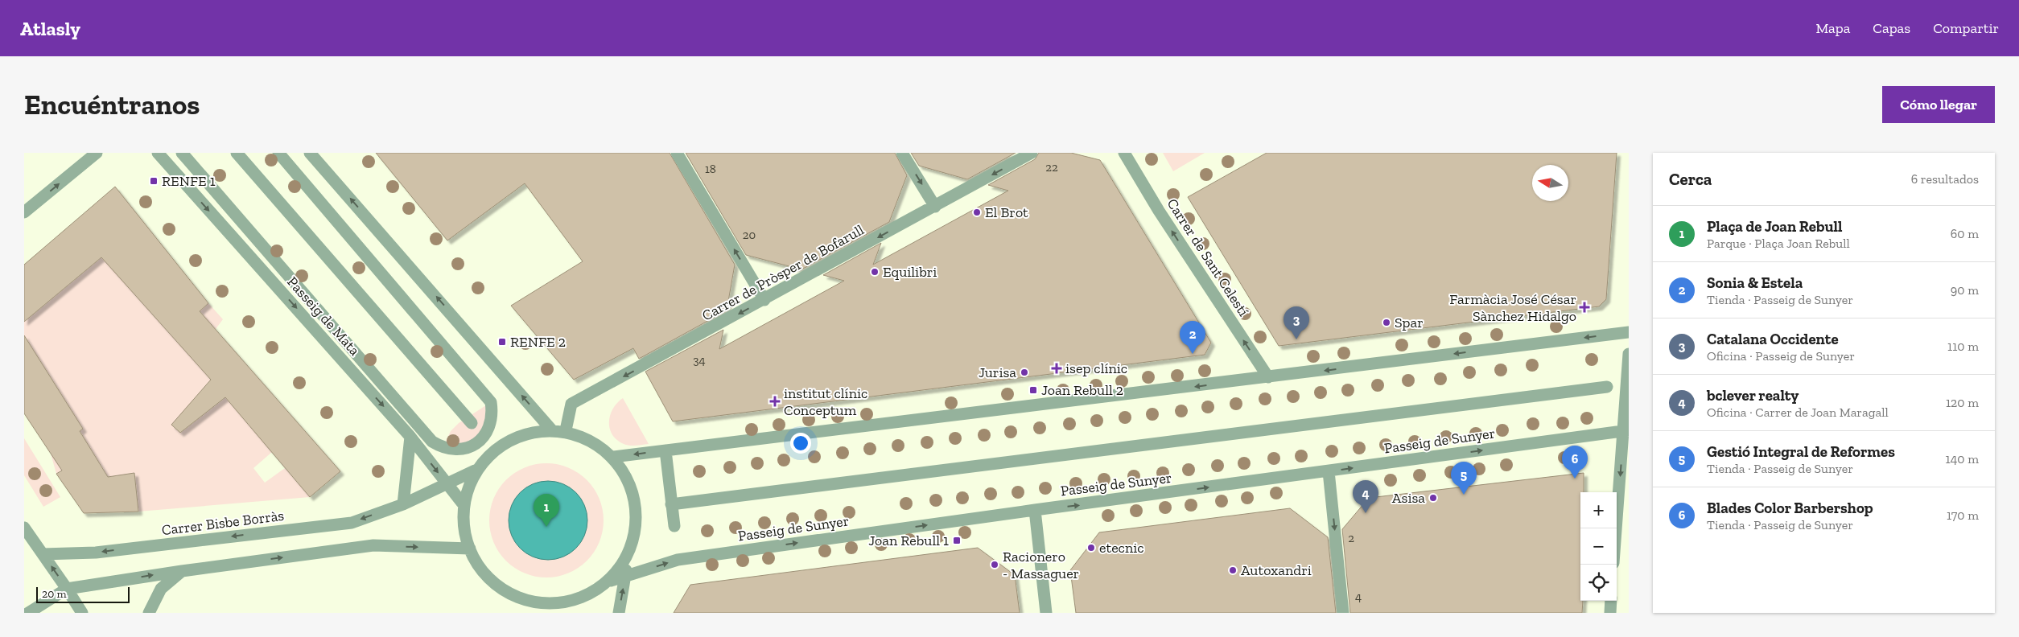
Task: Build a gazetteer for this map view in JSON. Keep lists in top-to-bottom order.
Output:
{
  "streets": {
    "street": [
      "Carrer de Sant Celestí",
      "Carrer de Pròsper de Bofarull",
      "Passeig de Mata",
      "Passeig de Sunyer",
      "Carrer Bisbe Borràs"
    ]
  },
  "crossings": [
    ["Passeig de Mata", "Carrer Bisbe Borràs"]
  ],
  "one_way": ["Carrer de Sant Celestí", "Carrer de Pròsper de Bofarull"],
  "places": {
    "transit": [
      "RENFE 1",
      "RENFE 2",
      "Joan Rebull 2",
      "Joan Rebull 1"
    ],
    "other": [
      "El Brot",
      "Equilibri",
      "Spar",
      "Jurisa",
      "Asisa",
      "etecnic",
      "Racionero - Massaguer",
      "Autoxandri"
    ],
    "health": ["Farmàcia José César Sànchez Hidalgo", "isep clínic", "institut clínic Conceptum"]
  },
  "house_numbers": [
    "22",
    "18",
    "20",
    "34",
    "2",
    "4"
  ],
  "scale_bar": "20 m",
  "north": "left",
  "page": {
    "header": "Atlasly",
    "nav": ["Mapa", "Capas", "Compartir"],
    "buttons": "Cómo llegar",
    "title": "Encuéntranos",
    "heading": ["Cerca", "6 resultados"],
    "list": [
      {
        "mark": "1",
        "name": "Plaça de Joan Rebull",
        "note": "Parque · Plaça Joan Rebull",
        "value": "60 m"
      },
      {
        "mark": "2",
        "name": "Sonia & Estela",
        "note": "Tienda · Passeig de Sunyer",
        "value": "90 m"
      },
      {
        "mark": "3",
        "name": "Catalana Occidente",
        "note": "Oficina · Passeig de Sunyer",
        "value": "110 m"
      },
      {
        "mark": "4",
        "name": "bclever realty",
        "note": "Oficina · Carrer de Joan Maragall",
        "value": "120 m"
      },
      {
        "mark": "5",
        "name": "Gestió Integral de Reformes",
        "note": "Tienda · Passeig de Sunyer",
        "value": "140 m"
      },
      {
        "mark": "6",
        "name": "Blades Color Barbershop",
        "note": "Tienda · Passeig de Sunyer",
        "value": "170 m"
      }
    ],
    "pins": [
      "3",
      "2",
      "6",
      "5",
      "4",
      "1"
    ],
    "map_buttons": ["+", "−"],
    "scale": "20 m"
  }
}
